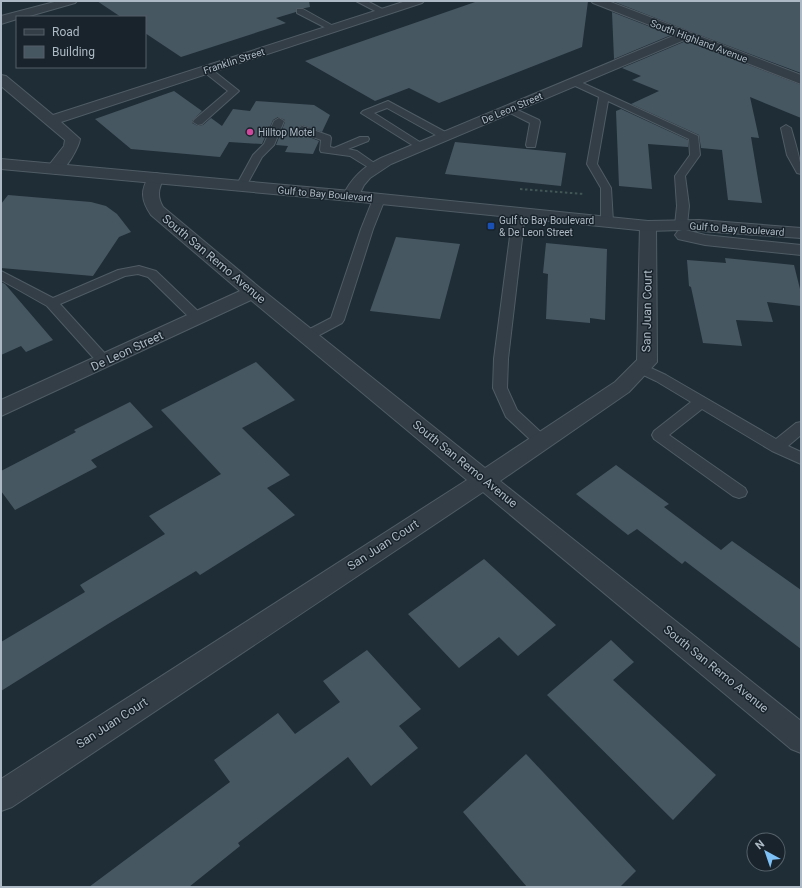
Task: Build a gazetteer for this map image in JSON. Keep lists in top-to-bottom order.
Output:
{
  "streets": {
    "street": [
      "South Highland Avenue",
      "Franklin Street",
      "De Leon Street",
      "Gulf to Bay Boulevard",
      "South San Remo Avenue",
      "San Juan Court"
    ]
  },
  "crossings": [
    ["South Highland Avenue", "De Leon Street"],
    ["De Leon Street", "Gulf to Bay Boulevard"],
    ["De Leon Street", "South San Remo Avenue"],
    ["Gulf to Bay Boulevard", "South San Remo Avenue"],
    ["Gulf to Bay Boulevard", "San Juan Court"],
    ["South San Remo Avenue", "San Juan Court"]
  ],
  "places": {
    "other": ["Hilltop Motel"],
    "transit": ["Gulf to Bay Boulevard & De Leon Street"]
  },
  "legend": ["Road", "Building"],
  "north": "top left"
}
